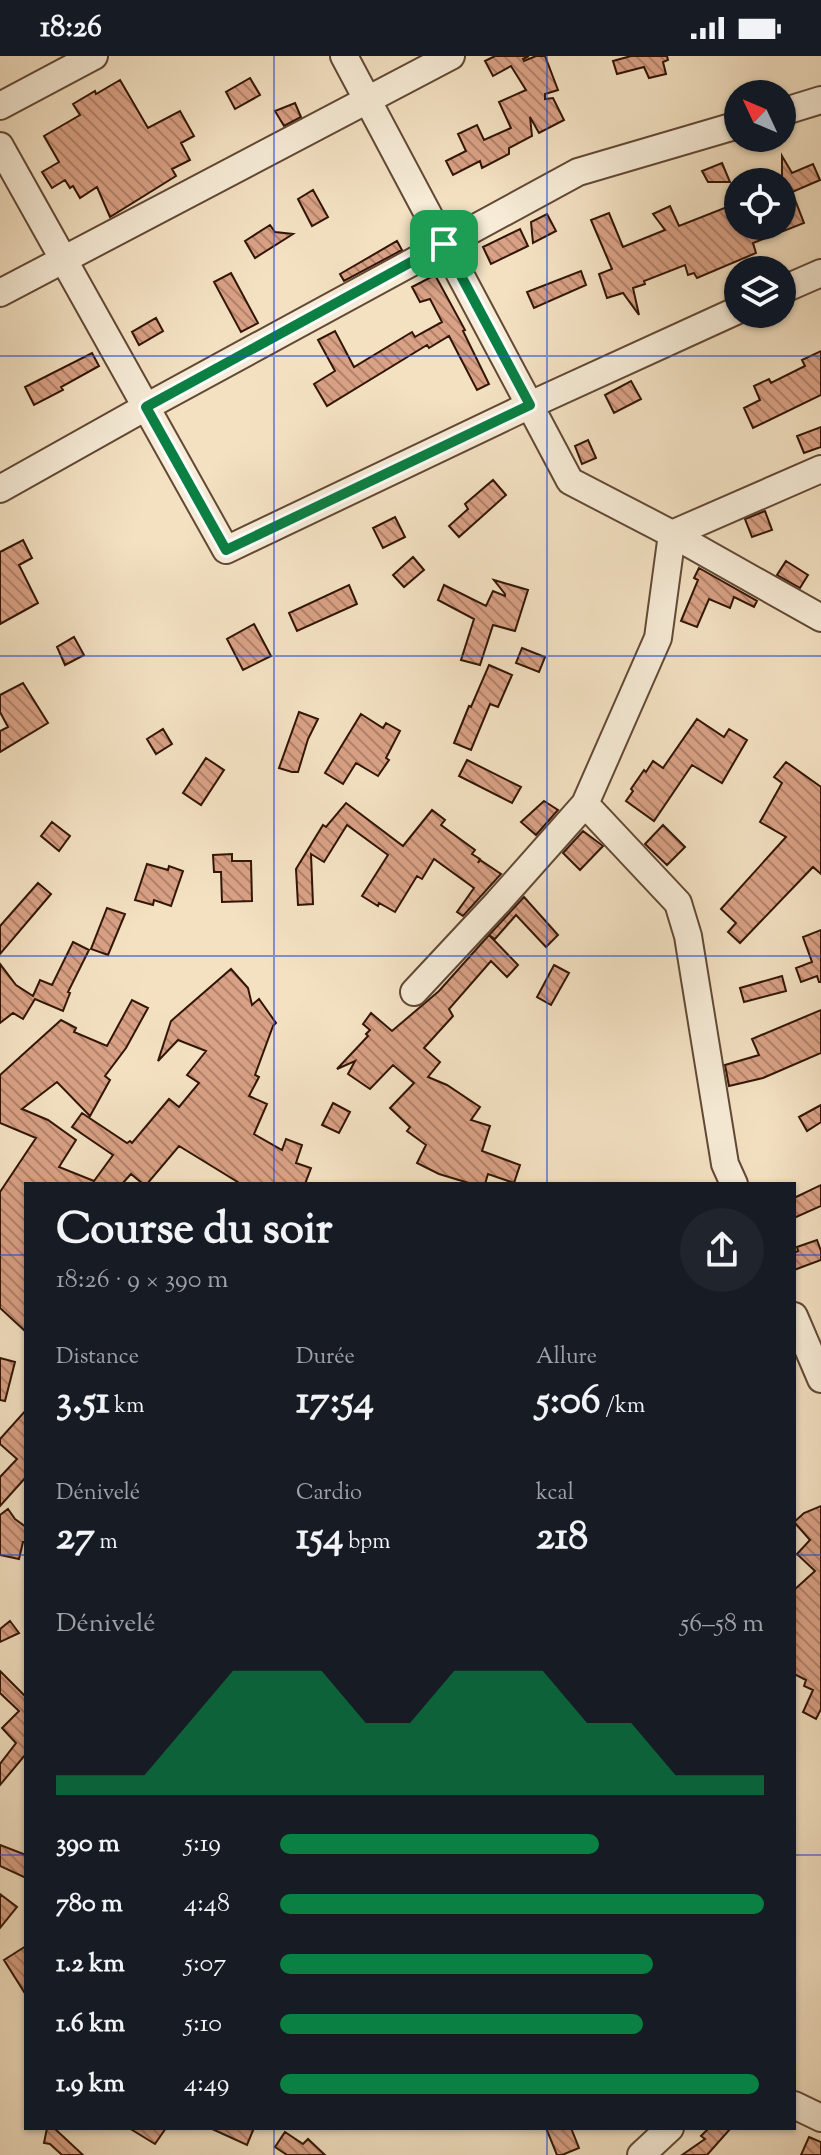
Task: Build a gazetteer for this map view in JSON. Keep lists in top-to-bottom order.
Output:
{
  "north": "top left",
  "page": {
    "status": "18:26",
    "heading": ["Course du soir", "18:26 · 9 × 390 m"],
    "stats": [
      ["Distance", "3.51 km"],
      ["Durée", "17:54"],
      ["Allure", "5:06 /km"],
      ["Dénivelé", "27 m"],
      ["Cardio", "154 bpm"],
      ["kcal", "218"]
    ],
    "chart": ["Dénivelé", "56–58 m"],
    "list": [
      {
        "name": "390 m",
        "note": "5:19"
      },
      {
        "name": "780 m",
        "note": "4:48"
      },
      {
        "name": "1.2 km",
        "note": "5:07"
      },
      {
        "name": "1.6 km",
        "note": "5:10"
      },
      {
        "name": "1.9 km",
        "note": "4:49"
      }
    ]
  }
}
